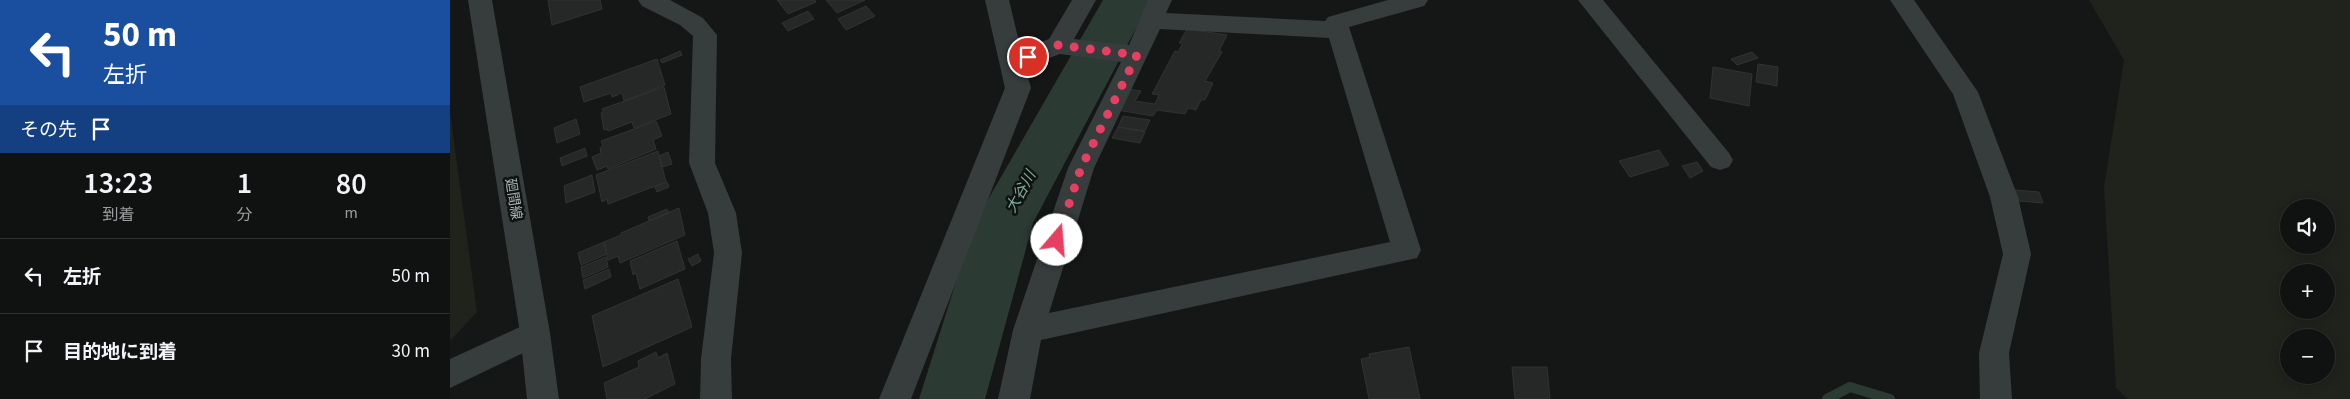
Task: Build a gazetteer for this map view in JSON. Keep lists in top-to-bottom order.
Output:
{
  "streets": {
    "street": ["廻間線"]
  },
  "water": ["大谷川"],
  "page": {
    "turn": ["50 m", "左折"],
    "then": "その先",
    "eta": [
      "13:23",
      "到着",
      "1",
      "分",
      "80",
      "m"
    ],
    "map_buttons": ["+", "−"],
    "list": [
      {
        "name": "左折",
        "value": "50 m"
      },
      {
        "name": "目的地に到着",
        "value": "30 m"
      }
    ]
  }
}
